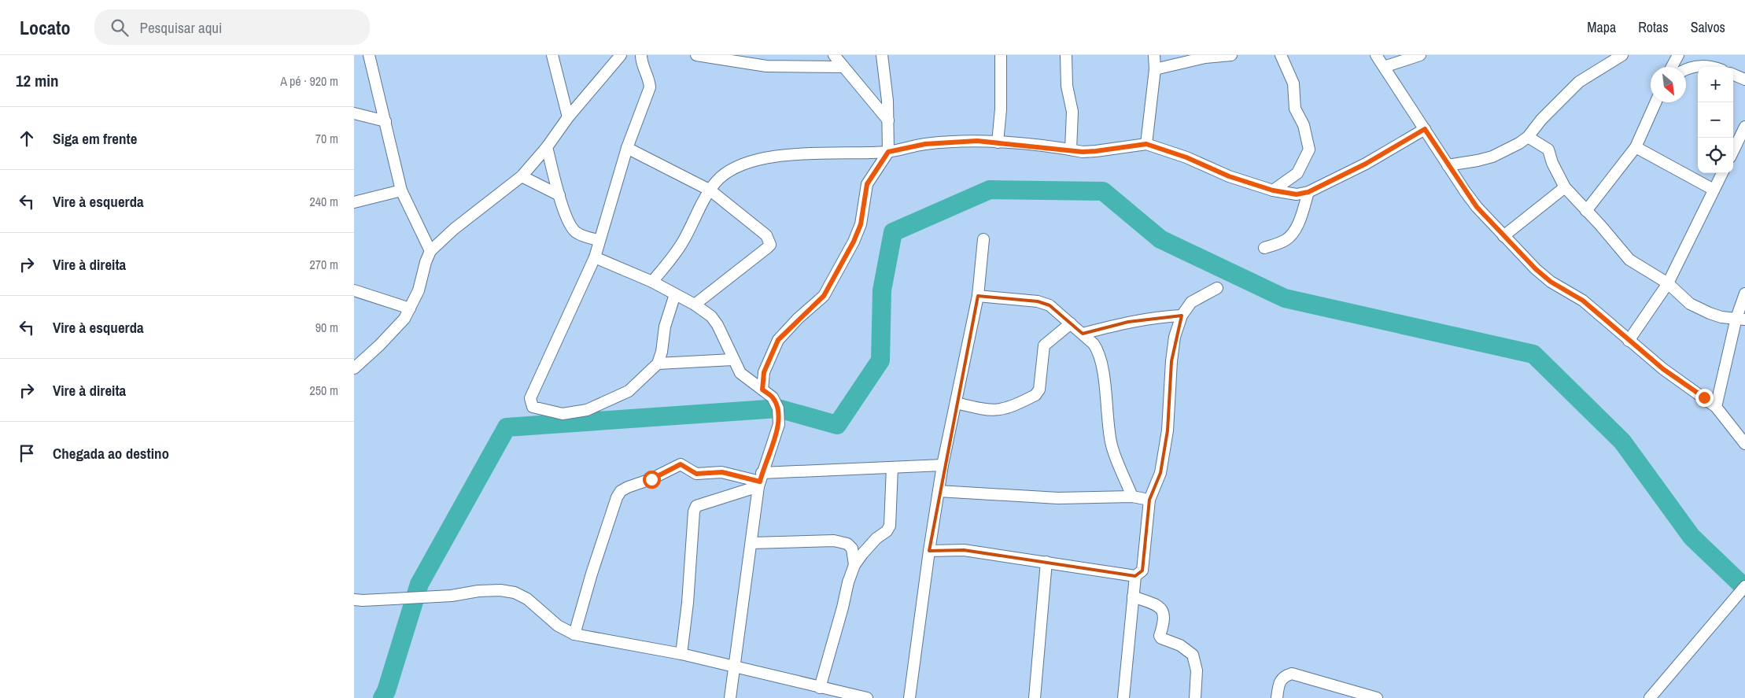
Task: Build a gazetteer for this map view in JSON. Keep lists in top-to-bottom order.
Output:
{
  "north": "bottom right",
  "page": {
    "header": "Locato",
    "search": "Pesquisar aqui",
    "nav": ["Mapa", "Rotas", "Salvos"],
    "heading": ["12 min", "A pé · 920 m"],
    "map_buttons": ["+", "−"],
    "list": [
      ["Siga em frente", "70 m"],
      ["Vire à esquerda", "240 m"],
      ["Vire à direita", "270 m"],
      ["Vire à esquerda", "90 m"],
      ["Vire à direita", "250 m"],
      "Chegada ao destino"
    ]
  }
}
